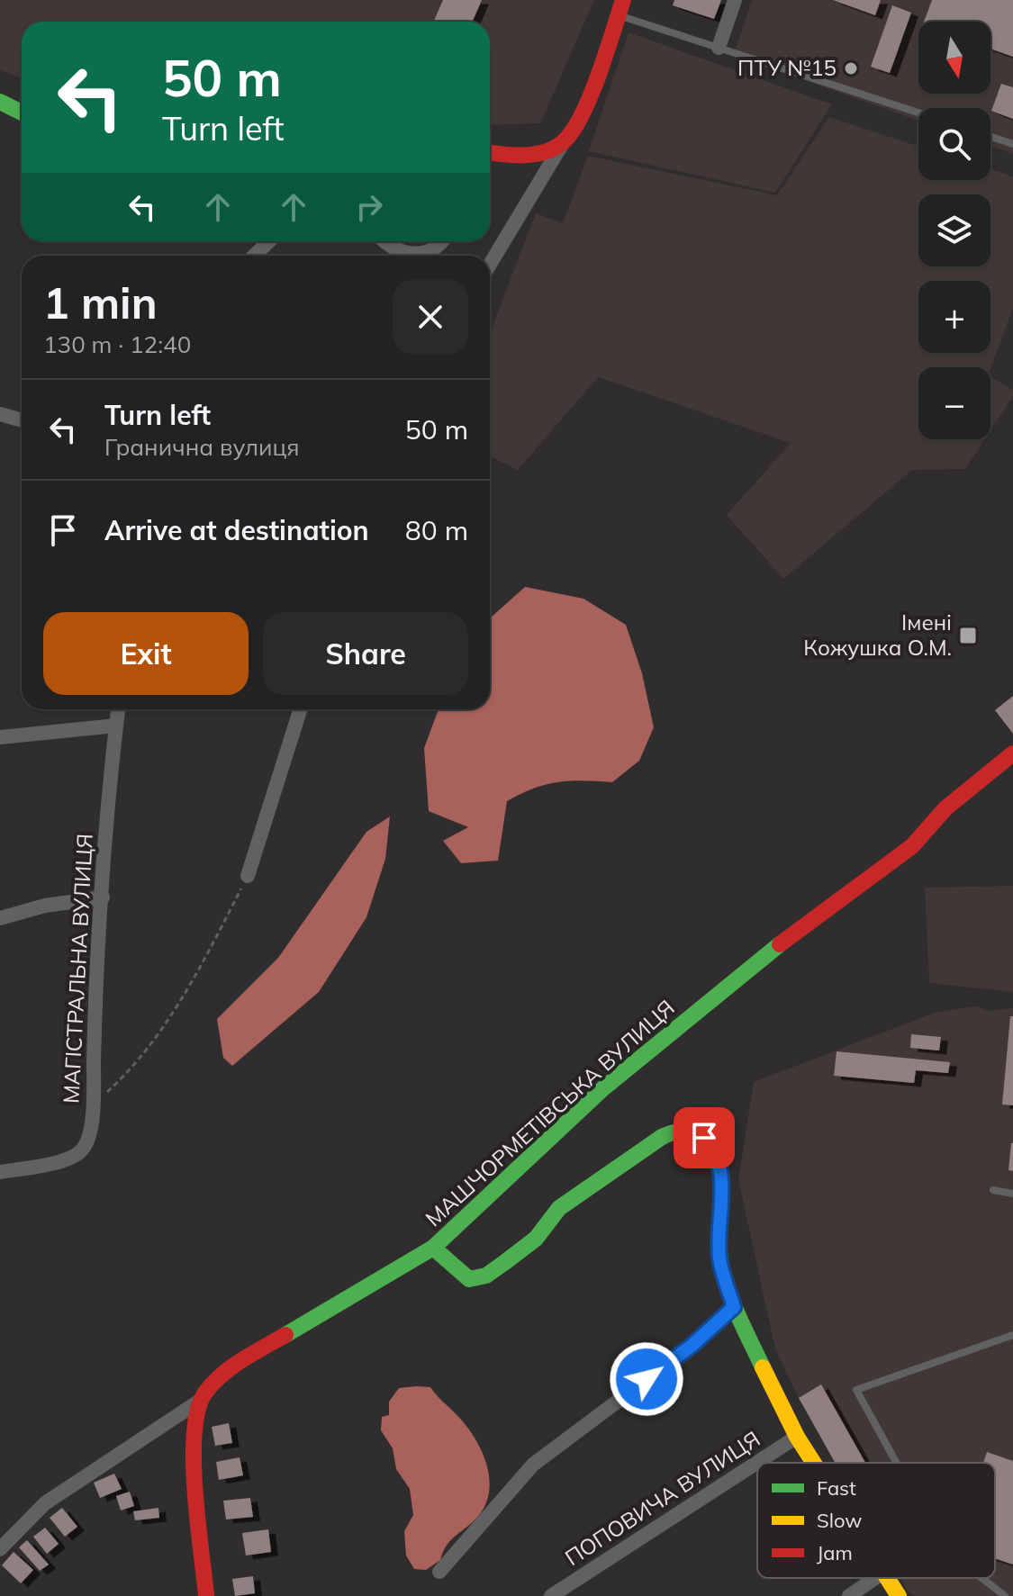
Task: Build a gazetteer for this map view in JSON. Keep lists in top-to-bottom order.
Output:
{
  "streets": {
    "street": ["МАГІСТРАЛЬНА ВУЛИЦЯ", "МАШЧОРМЕТІВСЬКА ВУЛИЦЯ", "ПОПОВИЧА ВУЛИЦЯ"]
  },
  "places": {
    "other": ["ПТУ №15"],
    "transit": ["Імені Кожушка О.М."]
  },
  "legend": ["Fast", "Slow", "Jam"],
  "north": "bottom",
  "page": {
    "map_buttons": ["+", "−"],
    "turn": ["50 m", "Turn left"],
    "heading": ["1 min", "130 m · 12:40"],
    "list": [
      {
        "name": "Turn left",
        "note": "Гранична вулиця",
        "value": "50 m"
      },
      {
        "name": "Arrive at destination",
        "value": "80 m"
      }
    ],
    "buttons": ["Exit", "Share"]
  }
}
